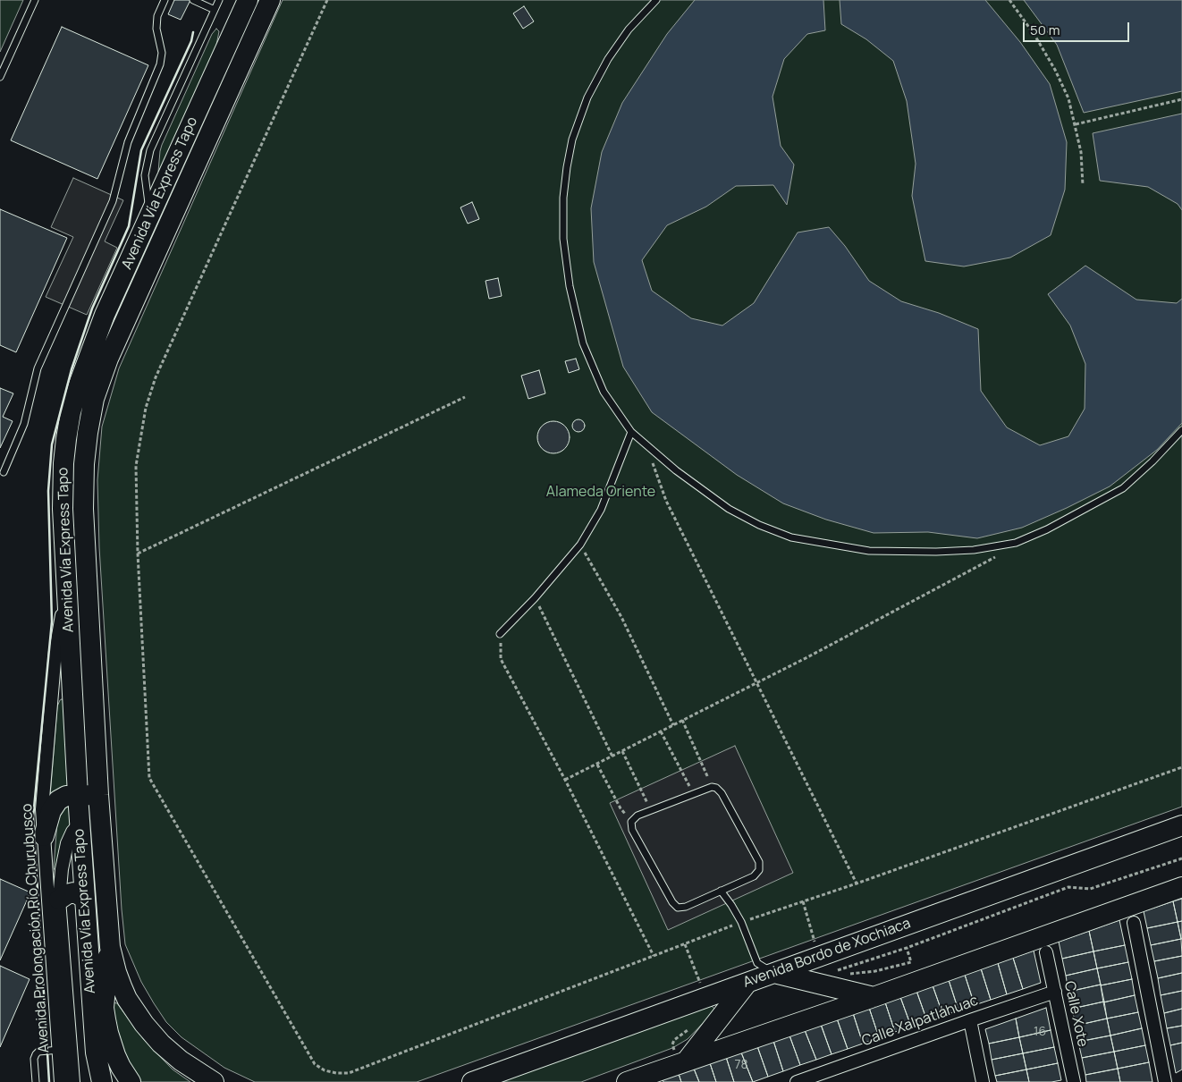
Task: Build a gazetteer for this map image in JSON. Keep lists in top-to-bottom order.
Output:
{
  "streets": {
    "main road": ["Avenida Vía Express Tapo", "Avenida Bordo de Xochiaca"],
    "street": ["Avenida Prolongación Río Churubusco", "Calle Xote", "Calle Xalpatláhuac"]
  },
  "crossings": [
    ["Avenida Vía Express Tapo", "Avenida Prolongación Río Churubusco"],
    ["Calle Xote", "Calle Xalpatláhuac"]
  ],
  "parks": ["Alameda Oriente"],
  "house_numbers": ["16", "78"],
  "scale_bar": "50 m"
}
